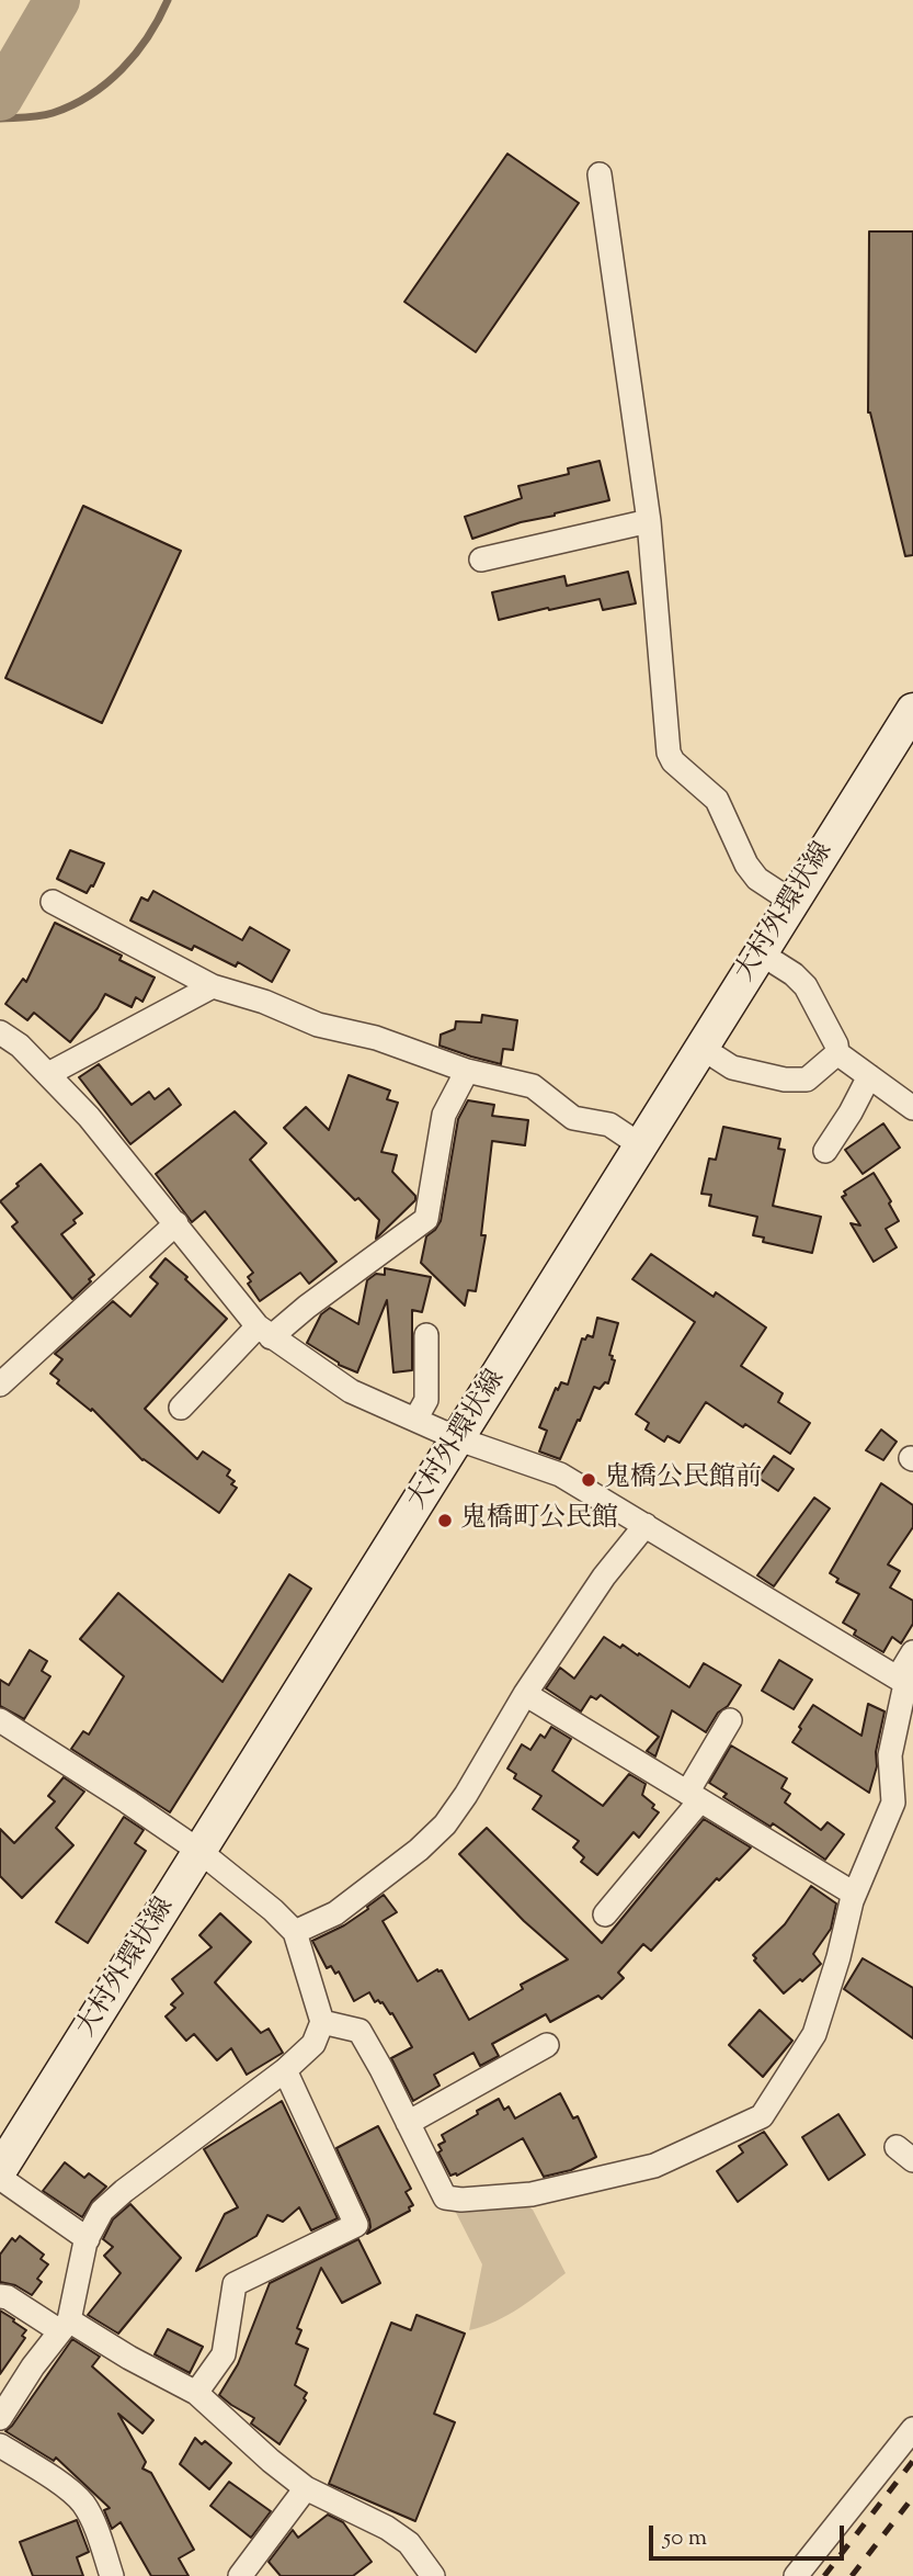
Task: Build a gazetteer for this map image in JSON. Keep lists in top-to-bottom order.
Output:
{
  "streets": {
    "main road": ["大村外環状線"]
  },
  "places": ["鬼橋公民館前", "鬼橋町公民館"],
  "scale_bar": "50 m"
}
